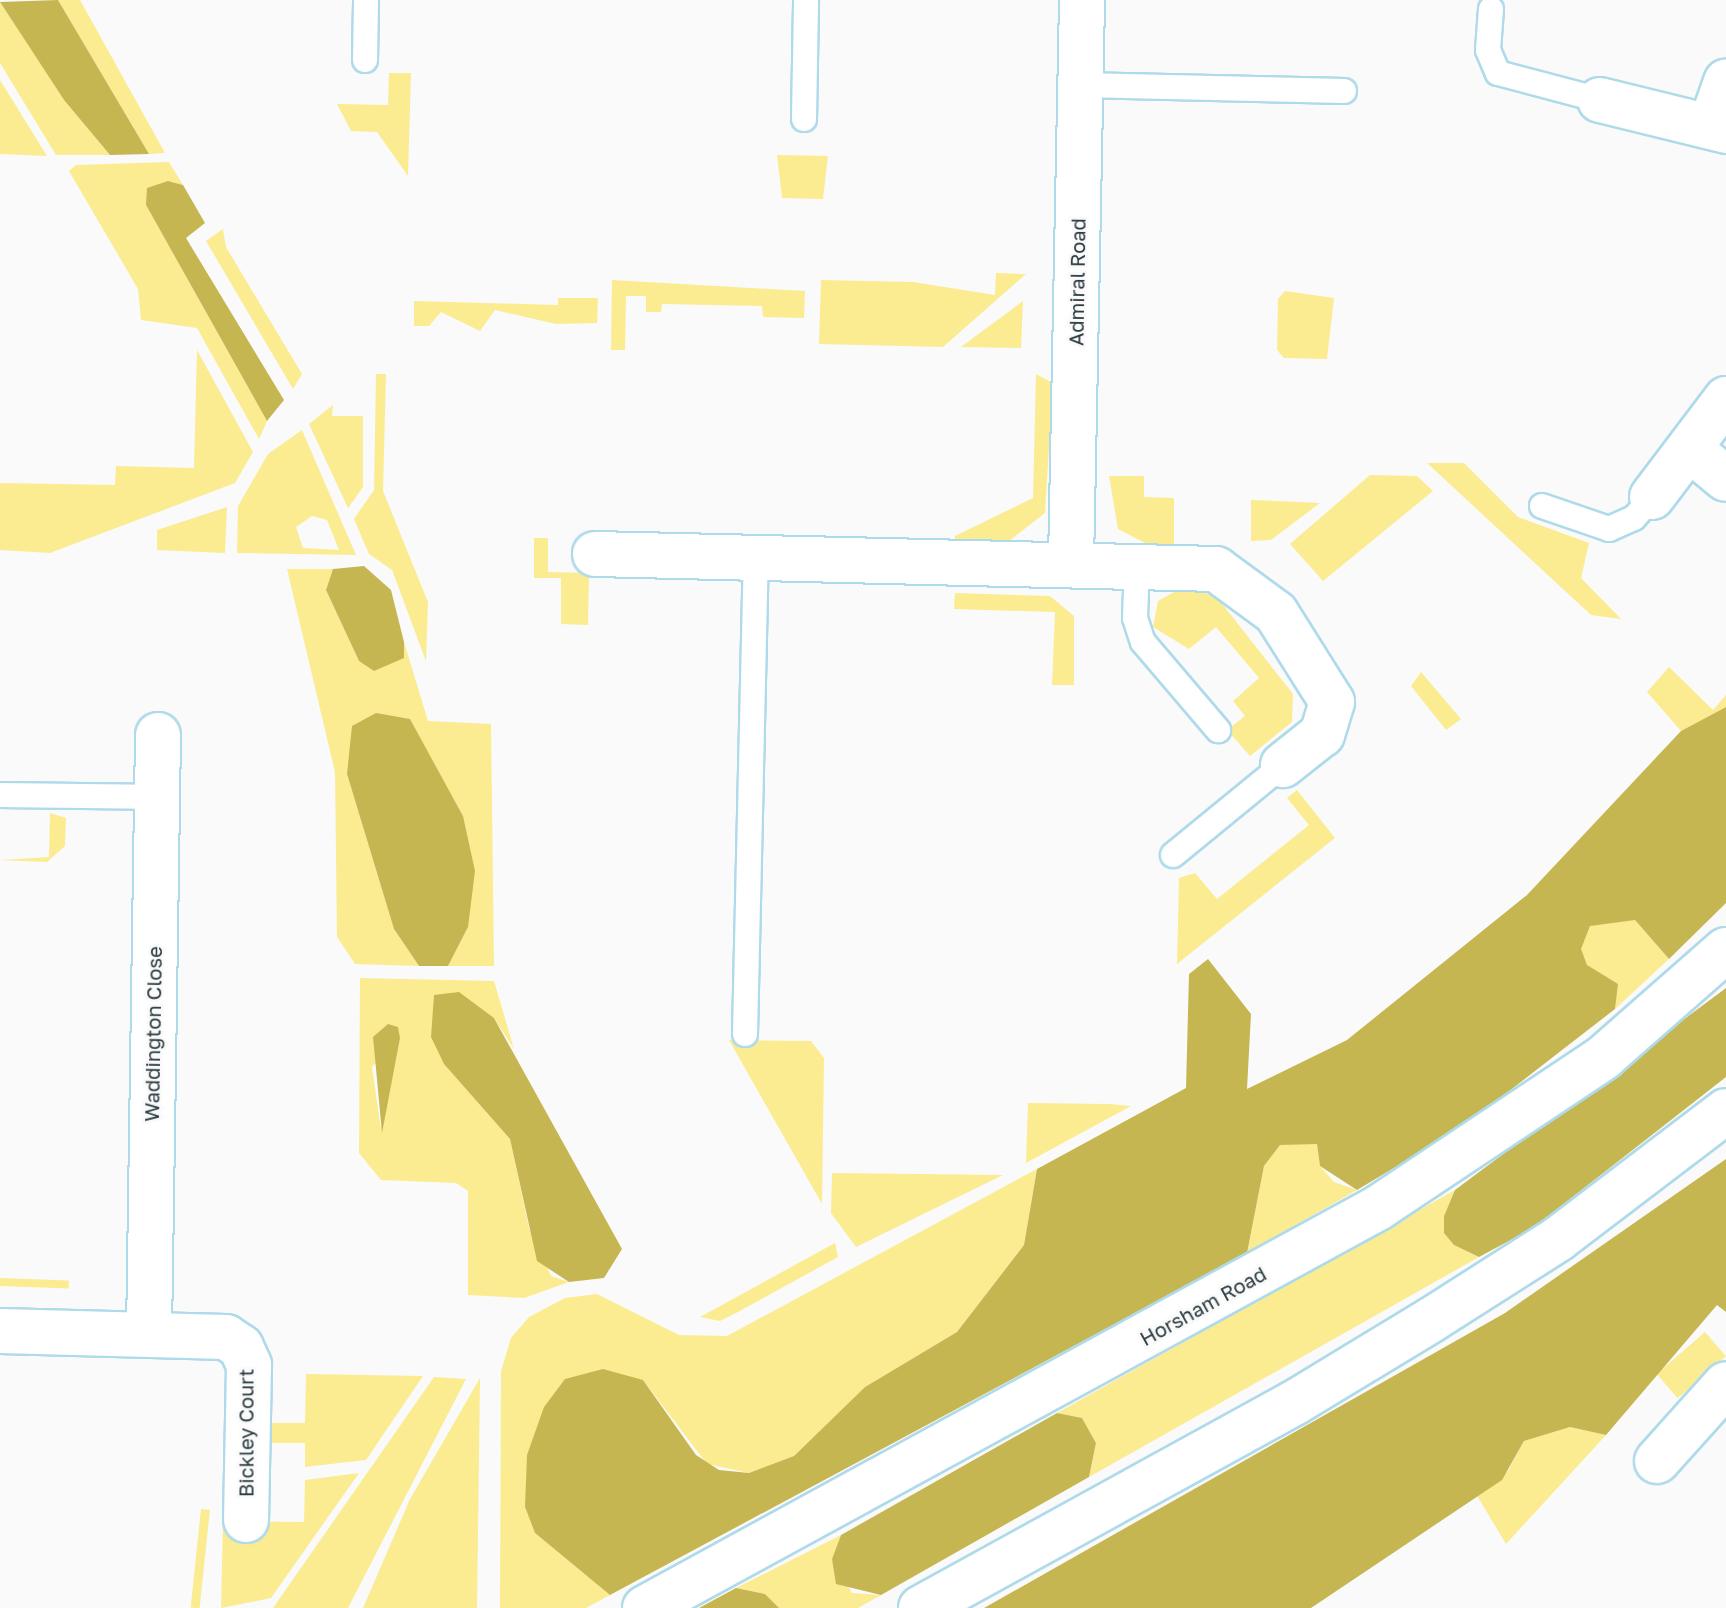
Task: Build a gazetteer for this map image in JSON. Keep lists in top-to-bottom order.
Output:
{
  "streets": {
    "street": [
      "Admiral Road",
      "Waddington Close",
      "Horsham Road",
      "Bickley Court"
    ]
  },
  "crossings": [
    ["Waddington Close", "Bickley Court"]
  ]
}
